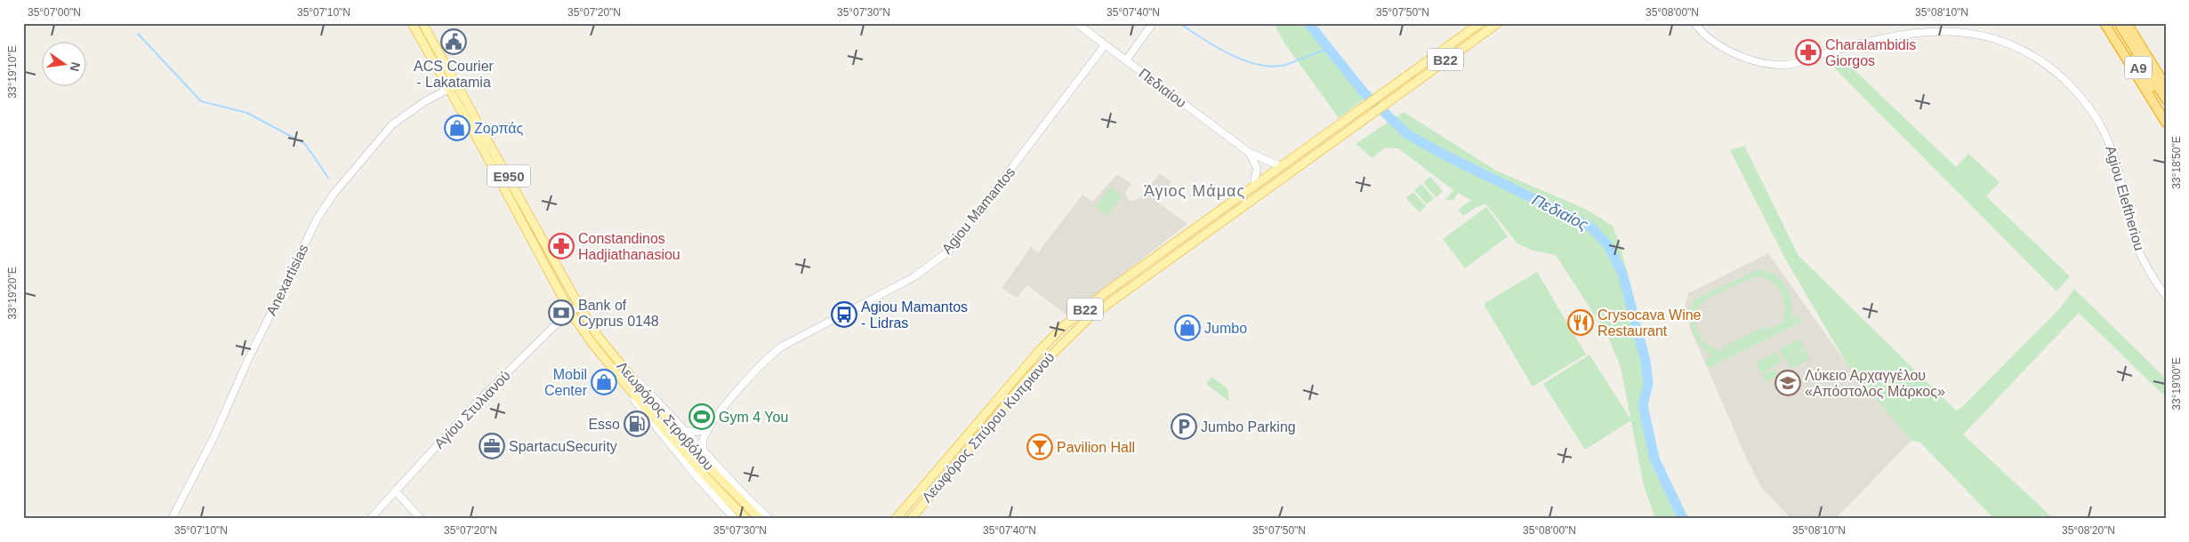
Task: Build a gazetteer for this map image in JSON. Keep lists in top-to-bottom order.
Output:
{
  "streets": {
    "highway": ["A9"],
    "main road": [
      "B22",
      "E950",
      "Λεωφόρος Στροβόλου",
      "Λεωφόρος Σπύρου Κυπριανού"
    ],
    "street": [
      "Πεδιαίου",
      "Agiou Eleftheriou",
      "Agiou Mamantos",
      "Anexartisias",
      "Αγίου Στυλιανού"
    ]
  },
  "crossings": [
    ["Πεδιαίου", "Agiou Mamantos"],
    ["Πεδιαίου", "Λεωφόρος Σπύρου Κυπριανού"],
    ["E950", "Agiou Mamantos"],
    ["E950", "Anexartisias"],
    ["E950", "Αγίου Στυλιανού"],
    ["E950", "Λεωφόρος Στροβόλου"],
    ["Αγίου Στυλιανού", "Λεωφόρος Στροβόλου"]
  ],
  "districts": ["Άγιος Μάμας"],
  "water": ["Πεδιαίος"],
  "places": {
    "public building": ["ACS Courier - Lakatamia"],
    "pharmacy": ["Charalambidis Giorgos", "Constandinos Hadjiathanasiou"],
    "shop": ["Ζορπάς", "Jumbo", "Mobil Center"],
    "bank": ["Bank of Cyprus 0148"],
    "bus stop": ["Agiou Mamantos - Lidras"],
    "restaurant": ["Crysocava Wine Restaurant"],
    "school or university": ["Λύκειο Αρχαγγέλου «Απόστολος Μάρκος»"],
    "sports": ["Gym 4 You"],
    "fuel station": ["Esso"],
    "parking": ["Jumbo Parking"],
    "office": ["SpartacuSecurity"],
    "bar": ["Pavilion Hall"]
  },
  "north": "right",
  "coordinates": [
    "35°07'00\"N",
    "35°07'10\"N",
    "35°07'20\"N",
    "35°07'30\"N",
    "35°07'40\"N",
    "35°07'50\"N",
    "35°08'00\"N",
    "35°08'10\"N",
    "33°19'10\"E",
    "33°18'50\"E",
    "33°19'20\"E",
    "33°19'00\"E",
    "35°08'20\"N"
  ]
}
